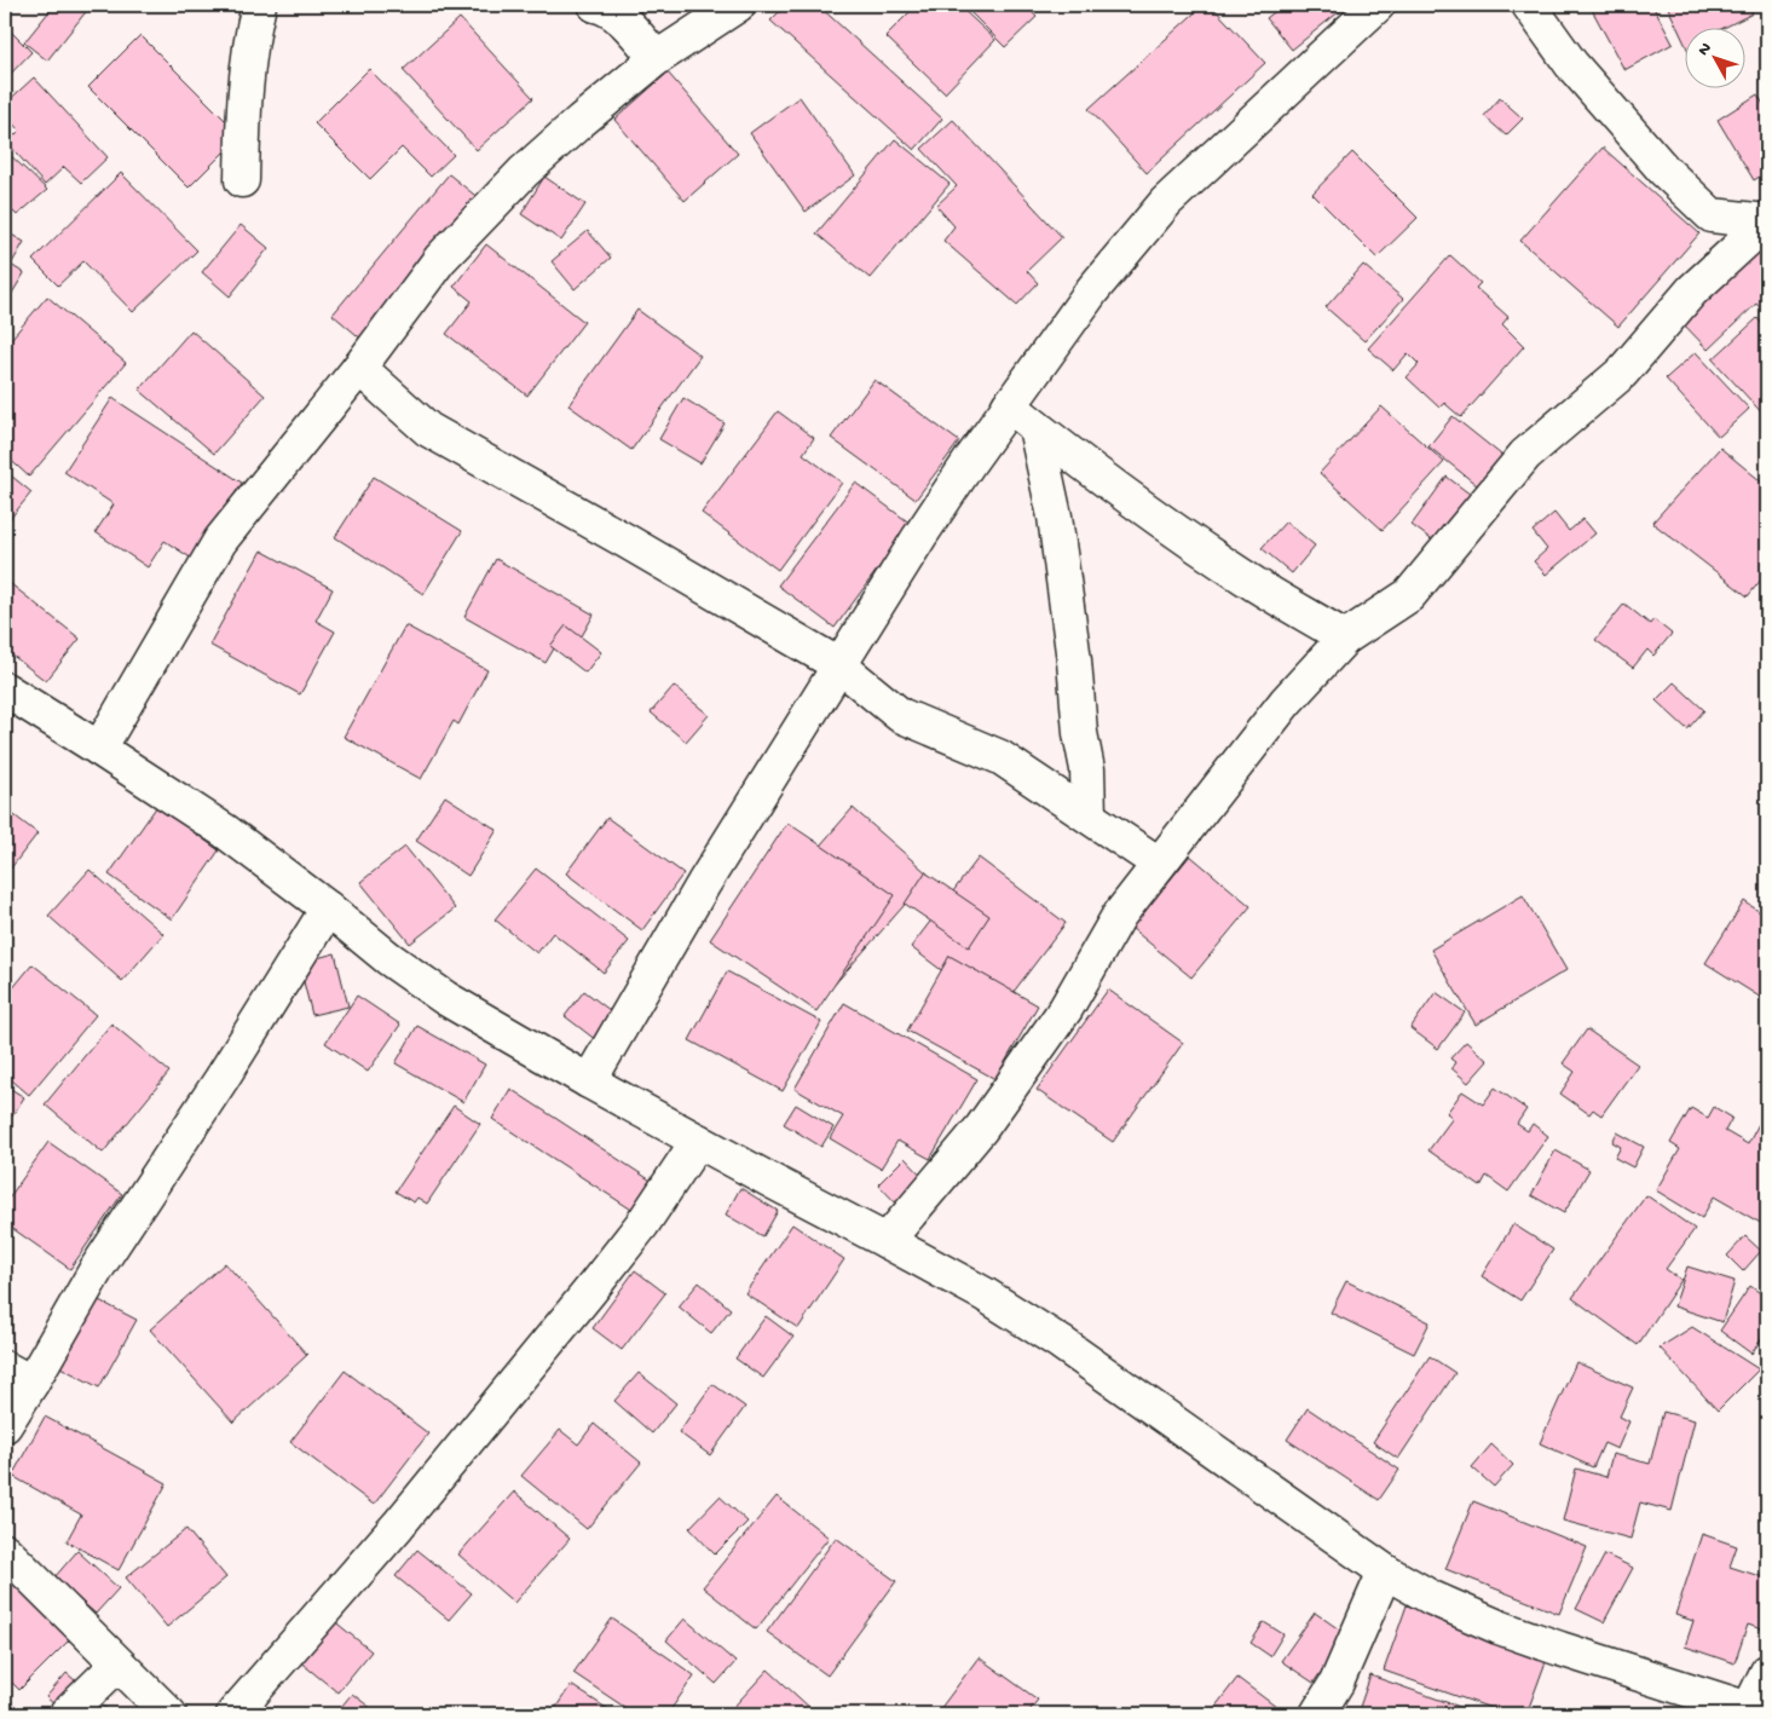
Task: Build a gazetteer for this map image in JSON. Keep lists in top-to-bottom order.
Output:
{
  "north": "top left"
}
